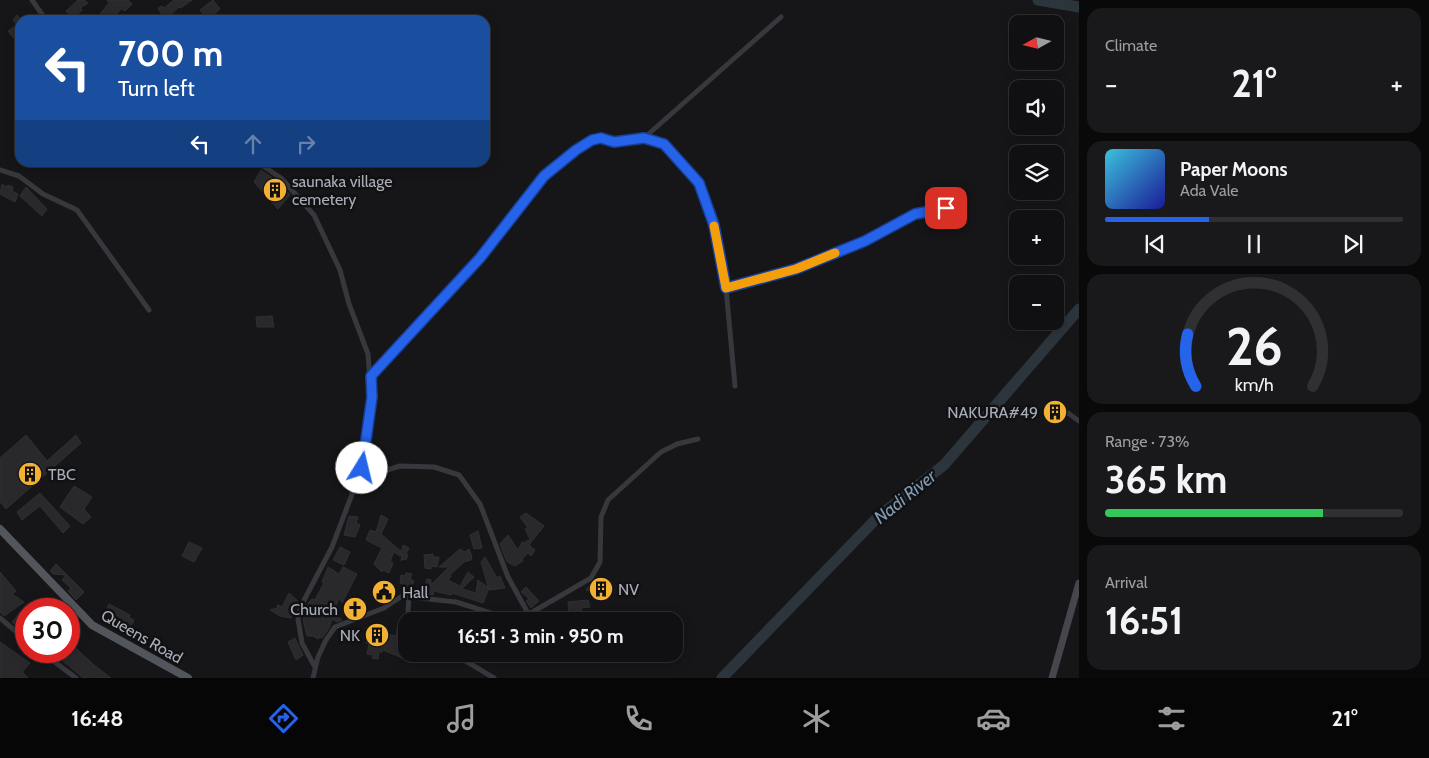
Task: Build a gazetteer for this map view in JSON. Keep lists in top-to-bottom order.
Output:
{
  "streets": {
    "main road": ["Queens Road"]
  },
  "water": ["Nadi River"],
  "places": {
    "building": [
      "saunaka village cemetery",
      "NAKURA#49",
      "TBC",
      "NV",
      "NK"
    ],
    "public building": ["Hall"],
    "church": ["Church"]
  },
  "north": "left",
  "page": {
    "tile": [
      "Climate",
      ["Range · 73%", "365 km"],
      ["Arrival", "16:51"]
    ],
    "map_buttons": ["+", "−"],
    "turn": ["700 m", "Turn left"],
    "heat": ["−", "21°", "+"],
    "song": ["Paper Moons", "Ada Vale"],
    "limit": "30",
    "trip": "16:51 · 3 min · 950 m",
    "tabs": ["16:48", "21°"],
    "gauge": ["26", "km/h"]
  }
}
